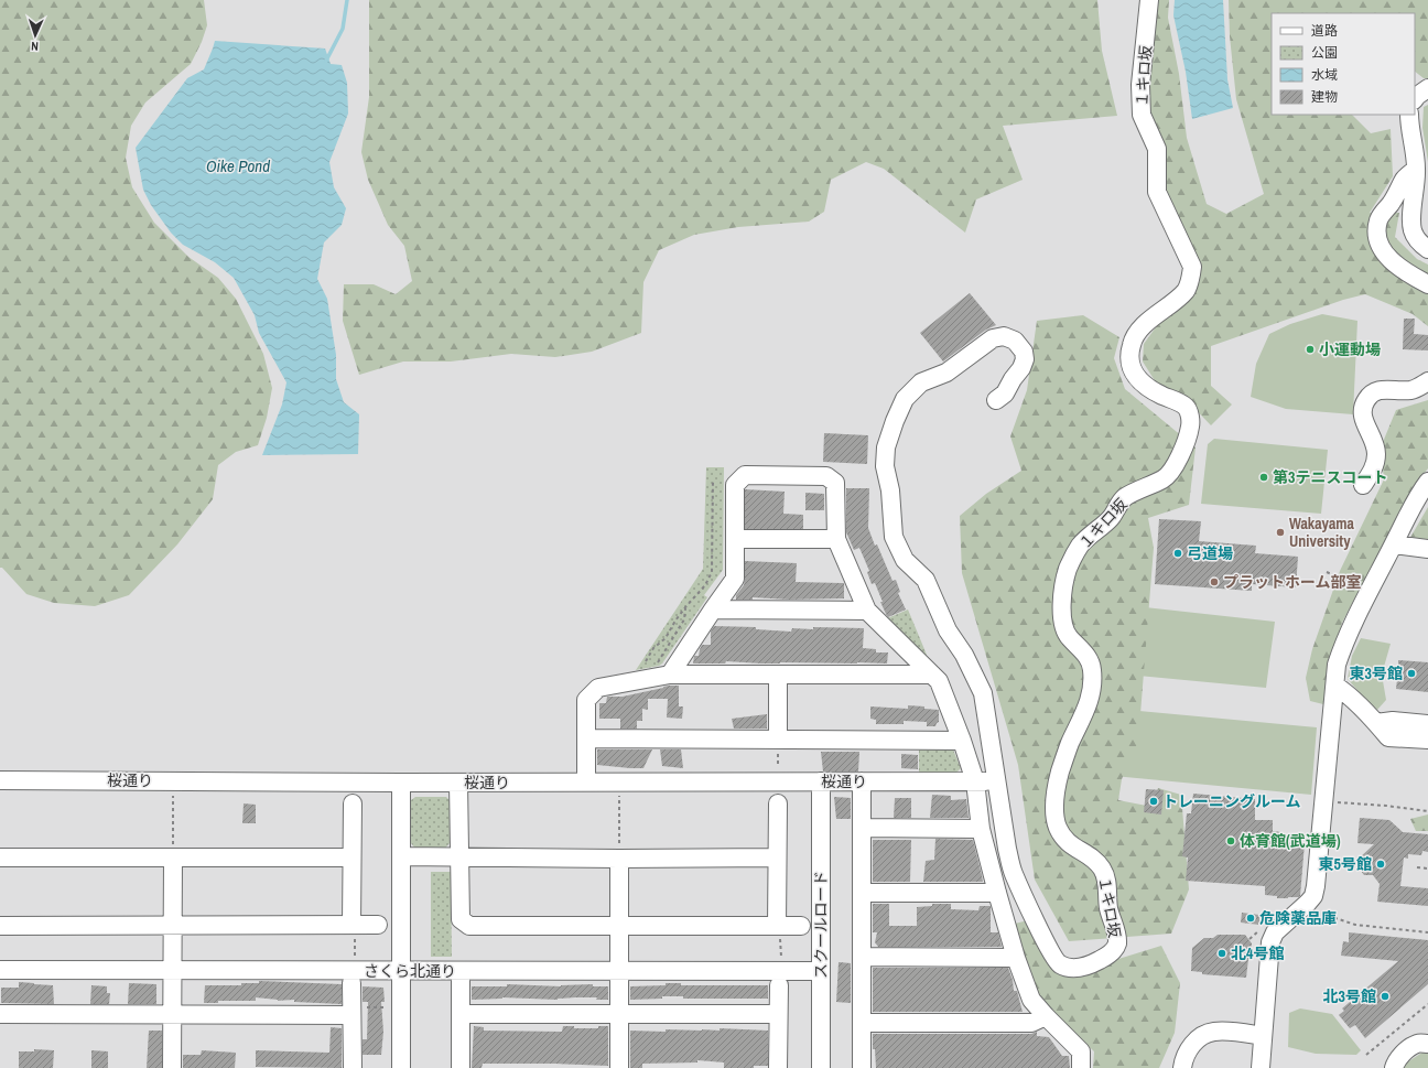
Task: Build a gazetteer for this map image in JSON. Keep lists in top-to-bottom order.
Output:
{
  "streets": {
    "street": [
      "１キロ坂",
      "桜通り",
      "スクールロード",
      "さくら北通り"
    ]
  },
  "crossings": [
    ["１キロ坂", "桜通り"],
    ["桜通り", "スクールロード"],
    ["スクールロード", "さくら北通り"]
  ],
  "water": ["Oike Pond"],
  "places": [
    "小運動場",
    "第3テニスコート",
    "Wakayama University",
    "弓道場",
    "プラットホーム部室",
    "東3号館",
    "トレーニングルーム",
    "体育館(武道場)",
    "東5号館",
    "危険薬品庫",
    "北4号館",
    "北3号館"
  ],
  "legend": [
    "道路",
    "公園",
    "水域",
    "建物"
  ],
  "north": "bottom"
}
